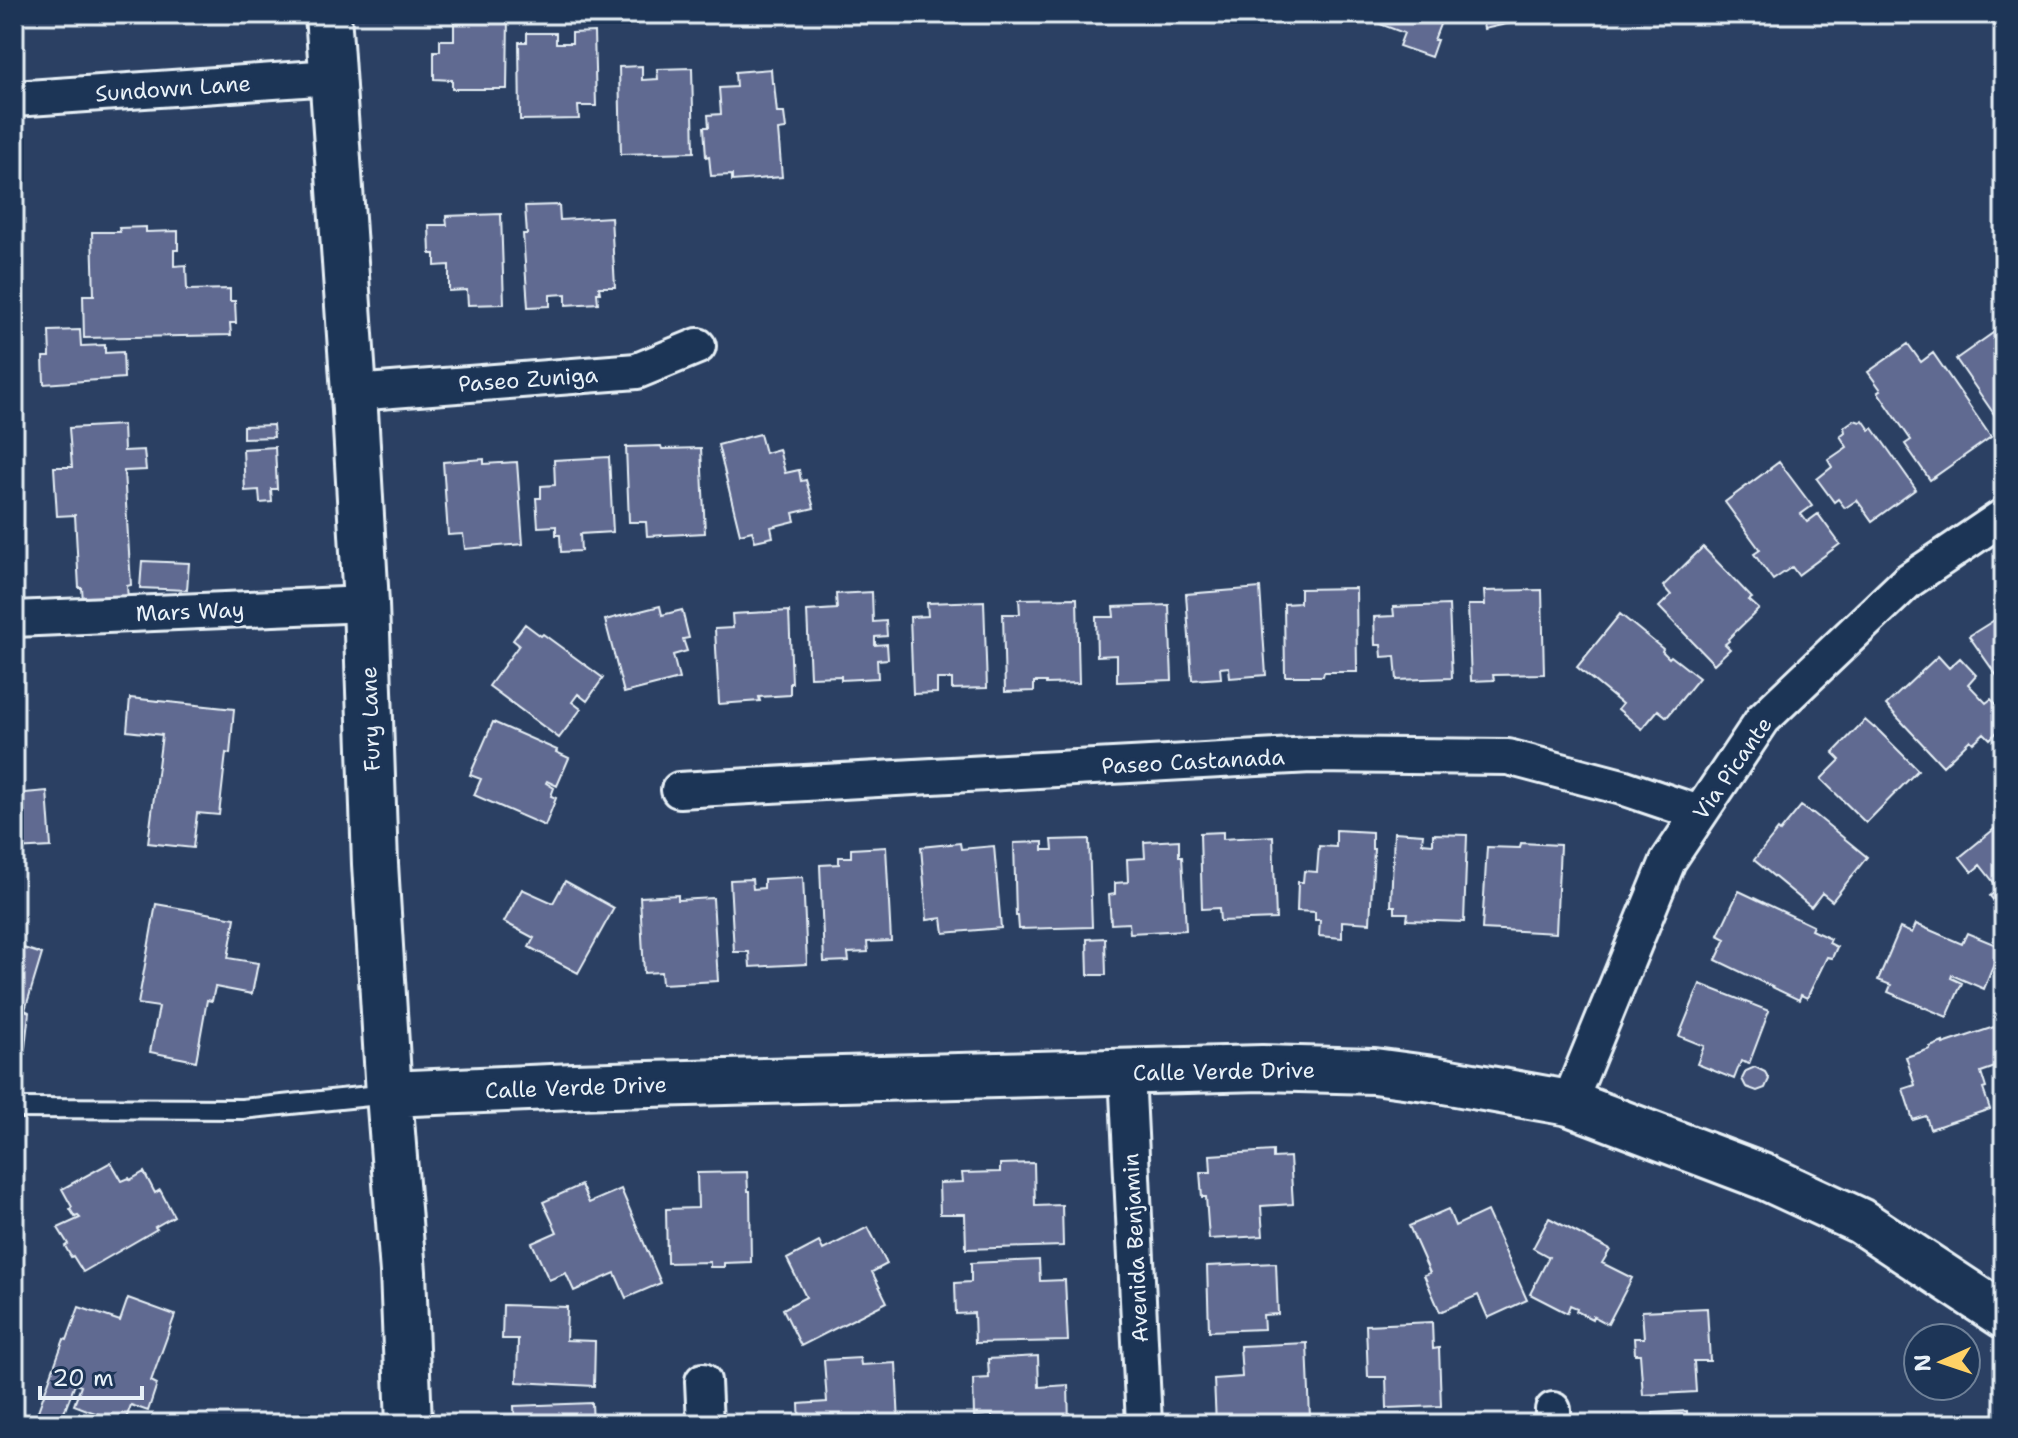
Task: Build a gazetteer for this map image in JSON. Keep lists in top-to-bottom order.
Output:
{
  "streets": {
    "main road": ["Fury Lane", "Calle Verde Drive"],
    "street": [
      "Sundown Lane",
      "Paseo Zuniga",
      "Mars Way",
      "Paseo Castanada",
      "Via Picante",
      "Avenida Benjamin"
    ]
  },
  "crossings": [
    ["Sundown Lane", "Fury Lane"],
    ["Paseo Zuniga", "Fury Lane"],
    ["Mars Way", "Fury Lane"],
    ["Fury Lane", "Calle Verde Drive"],
    ["Paseo Castanada", "Via Picante"],
    ["Via Picante", "Calle Verde Drive"],
    ["Calle Verde Drive", "Avenida Benjamin"]
  ],
  "scale_bar": "20 m",
  "north": "left"
}
